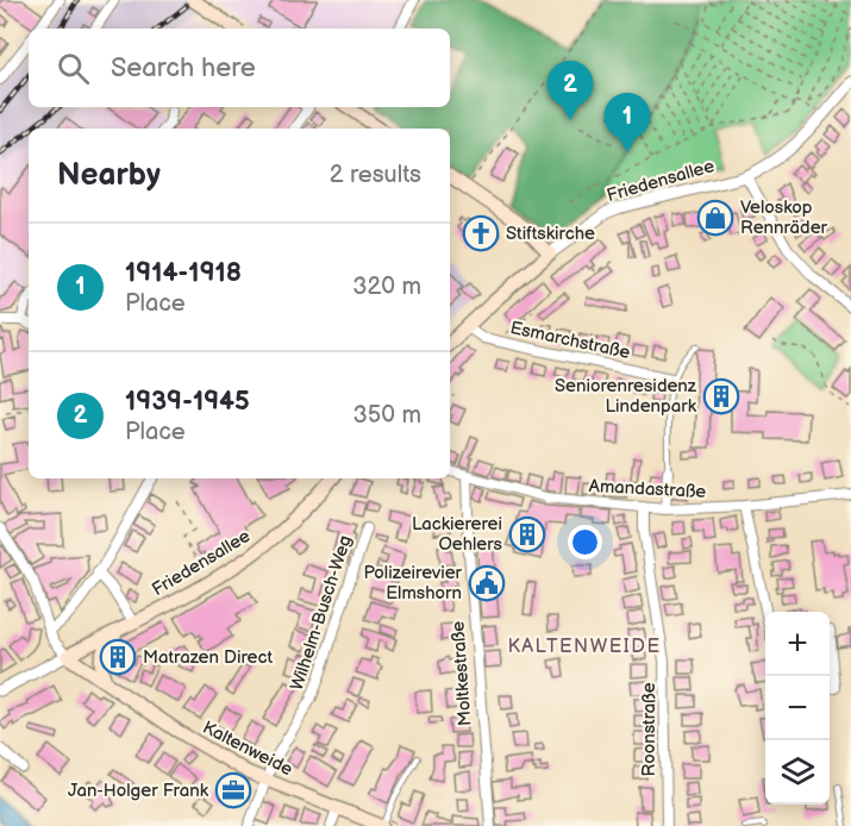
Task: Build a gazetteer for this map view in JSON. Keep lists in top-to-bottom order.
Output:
{
  "streets": {
    "main road": ["Friedensallee", "Kaltenweide"],
    "street": [
      "Esmarchstraße",
      "Amandastraße",
      "Wilhelm-Busch-Weg",
      "Moltkestraße",
      "Roonstraße"
    ]
  },
  "crossings": [
    ["Friedensallee", "Esmarchstraße"],
    ["Friedensallee", "Kaltenweide"],
    ["Amandastraße", "Moltkestraße"],
    ["Amandastraße", "Roonstraße"],
    ["Wilhelm-Busch-Weg", "Kaltenweide"]
  ],
  "districts": ["KALTENWEIDE"],
  "places": {
    "shop": ["Veloskop Rennräder"],
    "church": ["Stiftskirche"],
    "building": ["Seniorenresidenz Lindenpark", "Lackiererei Oehlers", "Matrazen Direct"],
    "public building": ["Polizeirevier Elmshorn"],
    "office": ["Jan-Holger Frank"]
  },
  "page": {
    "search": "Search here",
    "pins": ["2", "1"],
    "heading": ["Nearby", "2 results"],
    "list": [
      {
        "mark": "1",
        "name": "1914-1918",
        "note": "Place",
        "value": "320 m"
      },
      {
        "mark": "2",
        "name": "1939-1945",
        "note": "Place",
        "value": "350 m"
      }
    ],
    "map_buttons": ["+", "−"]
  }
}
